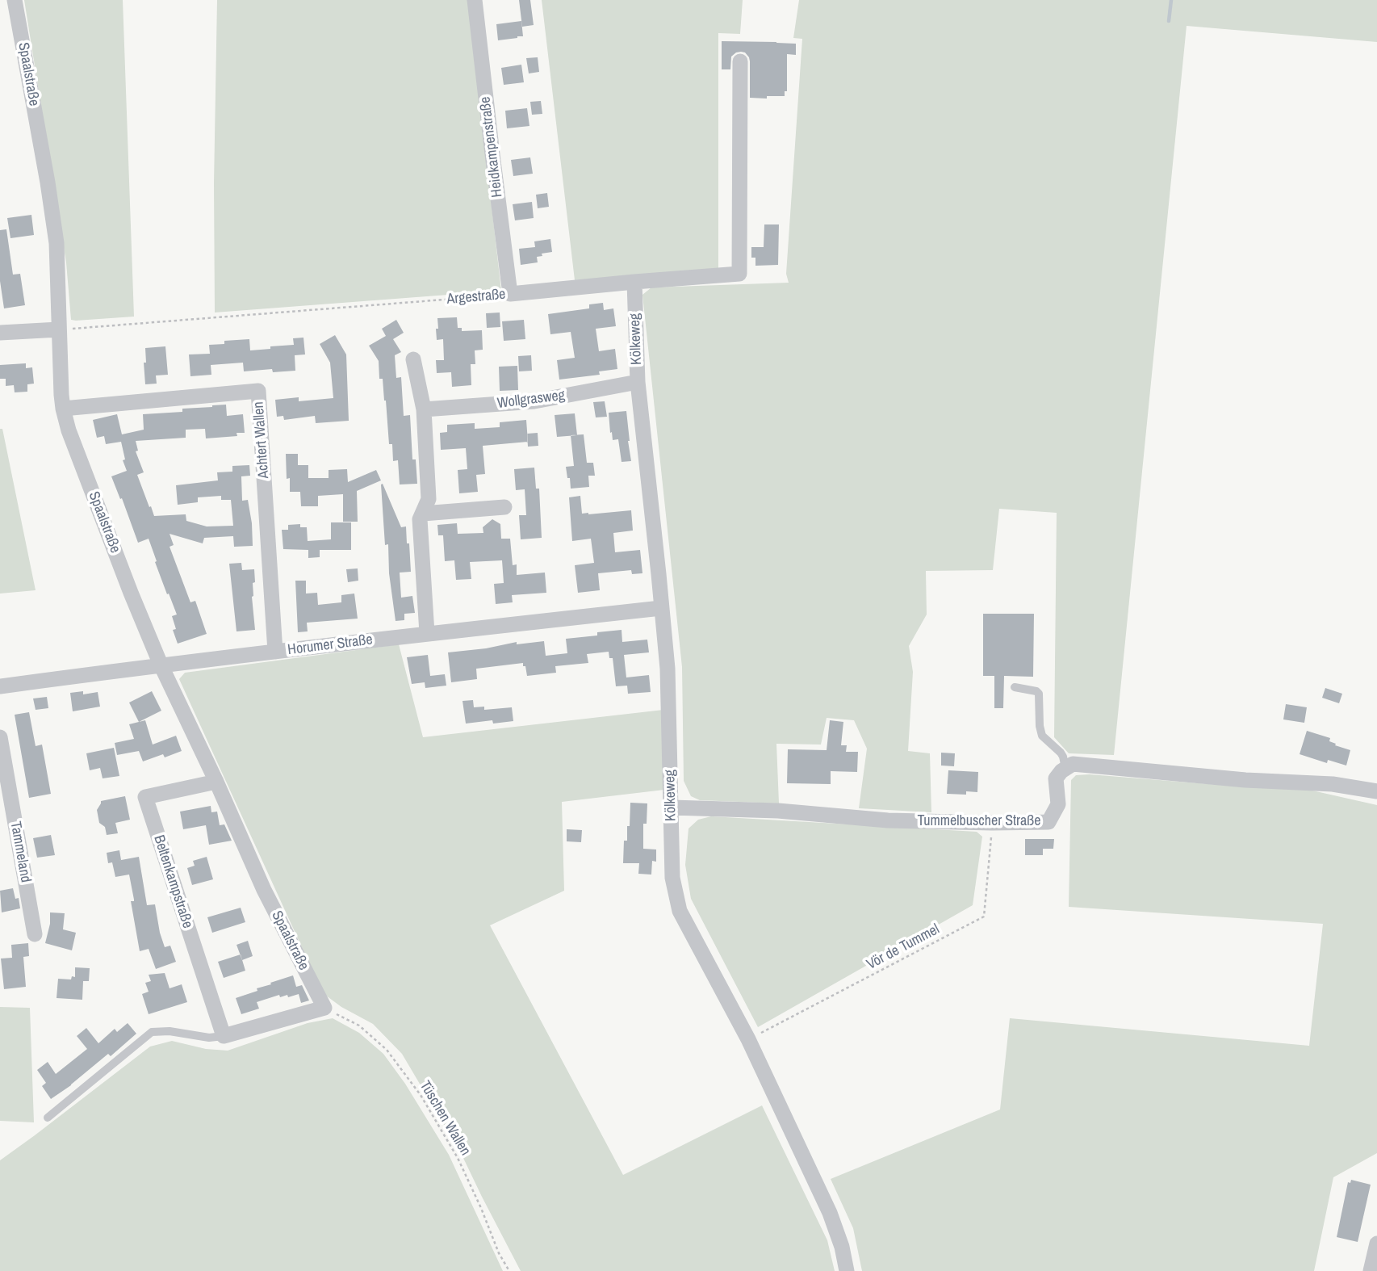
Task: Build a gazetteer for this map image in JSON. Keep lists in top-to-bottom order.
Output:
{
  "streets": {
    "street": [
      "Spaalstraße",
      "Heidkampenstraße",
      "Argestraße",
      "Kölkeweg",
      "Wollgrasweg",
      "Achtert Wallen",
      "Horumer Straße",
      "Tummelbuscher Straße",
      "Tammeland",
      "Beltenkampstraße"
    ],
    "path": ["Vör de Tummel", "Tüschen Wallen"]
  },
  "crossings": [
    ["Spaalstraße", "Argestraße"],
    ["Spaalstraße", "Achtert Wallen"],
    ["Spaalstraße", "Horumer Straße"],
    ["Spaalstraße", "Beltenkampstraße"],
    ["Spaalstraße", "Tüschen Wallen"],
    ["Heidkampenstraße", "Argestraße"],
    ["Argestraße", "Kölkeweg"],
    ["Kölkeweg", "Wollgrasweg"],
    ["Kölkeweg", "Horumer Straße"],
    ["Kölkeweg", "Tummelbuscher Straße"],
    ["Kölkeweg", "Vör de Tummel"],
    ["Achtert Wallen", "Horumer Straße"],
    ["Tummelbuscher Straße", "Vör de Tummel"]
  ]
}
